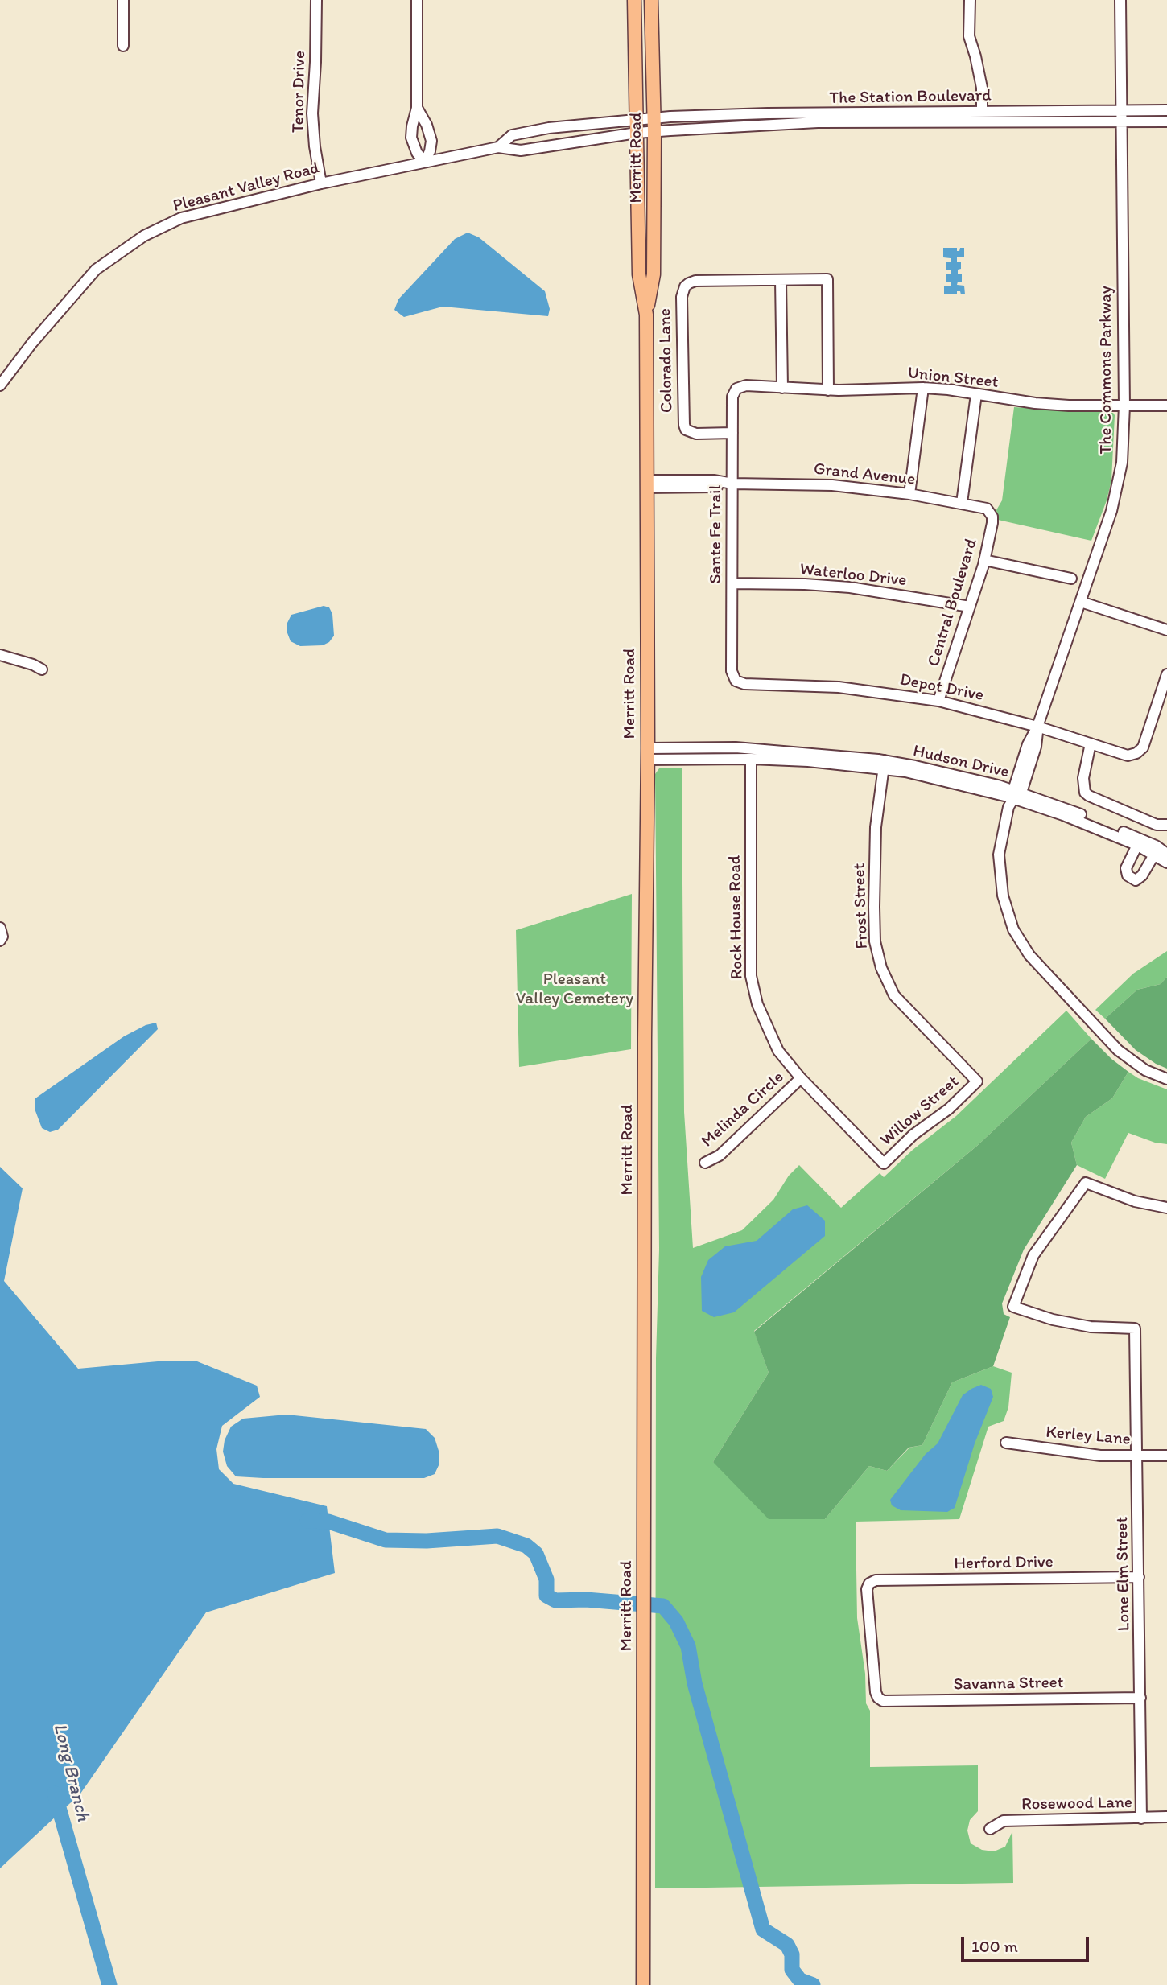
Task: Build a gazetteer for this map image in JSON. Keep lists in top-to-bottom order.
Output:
{
  "streets": {
    "main road": ["Merritt Road"],
    "street": [
      "Tenor Drive",
      "The Station Boulevard",
      "Pleasant Valley Road",
      "Colorado Lane",
      "The Commons Parkway",
      "Union Street",
      "Grand Avenue",
      "Sante Fe Trail",
      "Waterloo Drive",
      "Central Boulevard",
      "Depot Drive",
      "Hudson Drive",
      "Frost Street",
      "Rock House Road",
      "Melinda Circle",
      "Willow Street",
      "Kerley Lane",
      "Herford Drive",
      "Lone Elm Street",
      "Savanna Street",
      "Rosewood Lane"
    ]
  },
  "crossings": [
    ["Tenor Drive", "Pleasant Valley Road"],
    ["The Station Boulevard", "Merritt Road"],
    ["The Station Boulevard", "Pleasant Valley Road"],
    ["The Station Boulevard", "The Commons Parkway"],
    ["Merritt Road", "Pleasant Valley Road"],
    ["Merritt Road", "Grand Avenue"],
    ["Merritt Road", "Hudson Drive"],
    ["Colorado Lane", "Union Street"],
    ["Colorado Lane", "Sante Fe Trail"],
    ["The Commons Parkway", "Union Street"],
    ["The Commons Parkway", "Depot Drive"],
    ["The Commons Parkway", "Hudson Drive"],
    ["Union Street", "Sante Fe Trail"],
    ["Grand Avenue", "Sante Fe Trail"],
    ["Grand Avenue", "Central Boulevard"],
    ["Sante Fe Trail", "Waterloo Drive"],
    ["Sante Fe Trail", "Depot Drive"],
    ["Waterloo Drive", "Central Boulevard"],
    ["Central Boulevard", "Depot Drive"],
    ["Hudson Drive", "Frost Street"],
    ["Hudson Drive", "Rock House Road"],
    ["Frost Street", "Willow Street"],
    ["Rock House Road", "Melinda Circle"],
    ["Rock House Road", "Willow Street"],
    ["Kerley Lane", "Lone Elm Street"],
    ["Herford Drive", "Lone Elm Street"],
    ["Herford Drive", "Savanna Street"],
    ["Lone Elm Street", "Savanna Street"],
    ["Lone Elm Street", "Rosewood Lane"]
  ],
  "water": ["Long Branch"],
  "parks": ["Pleasant Valley Cemetery"],
  "scale_bar": "100 m"
}
